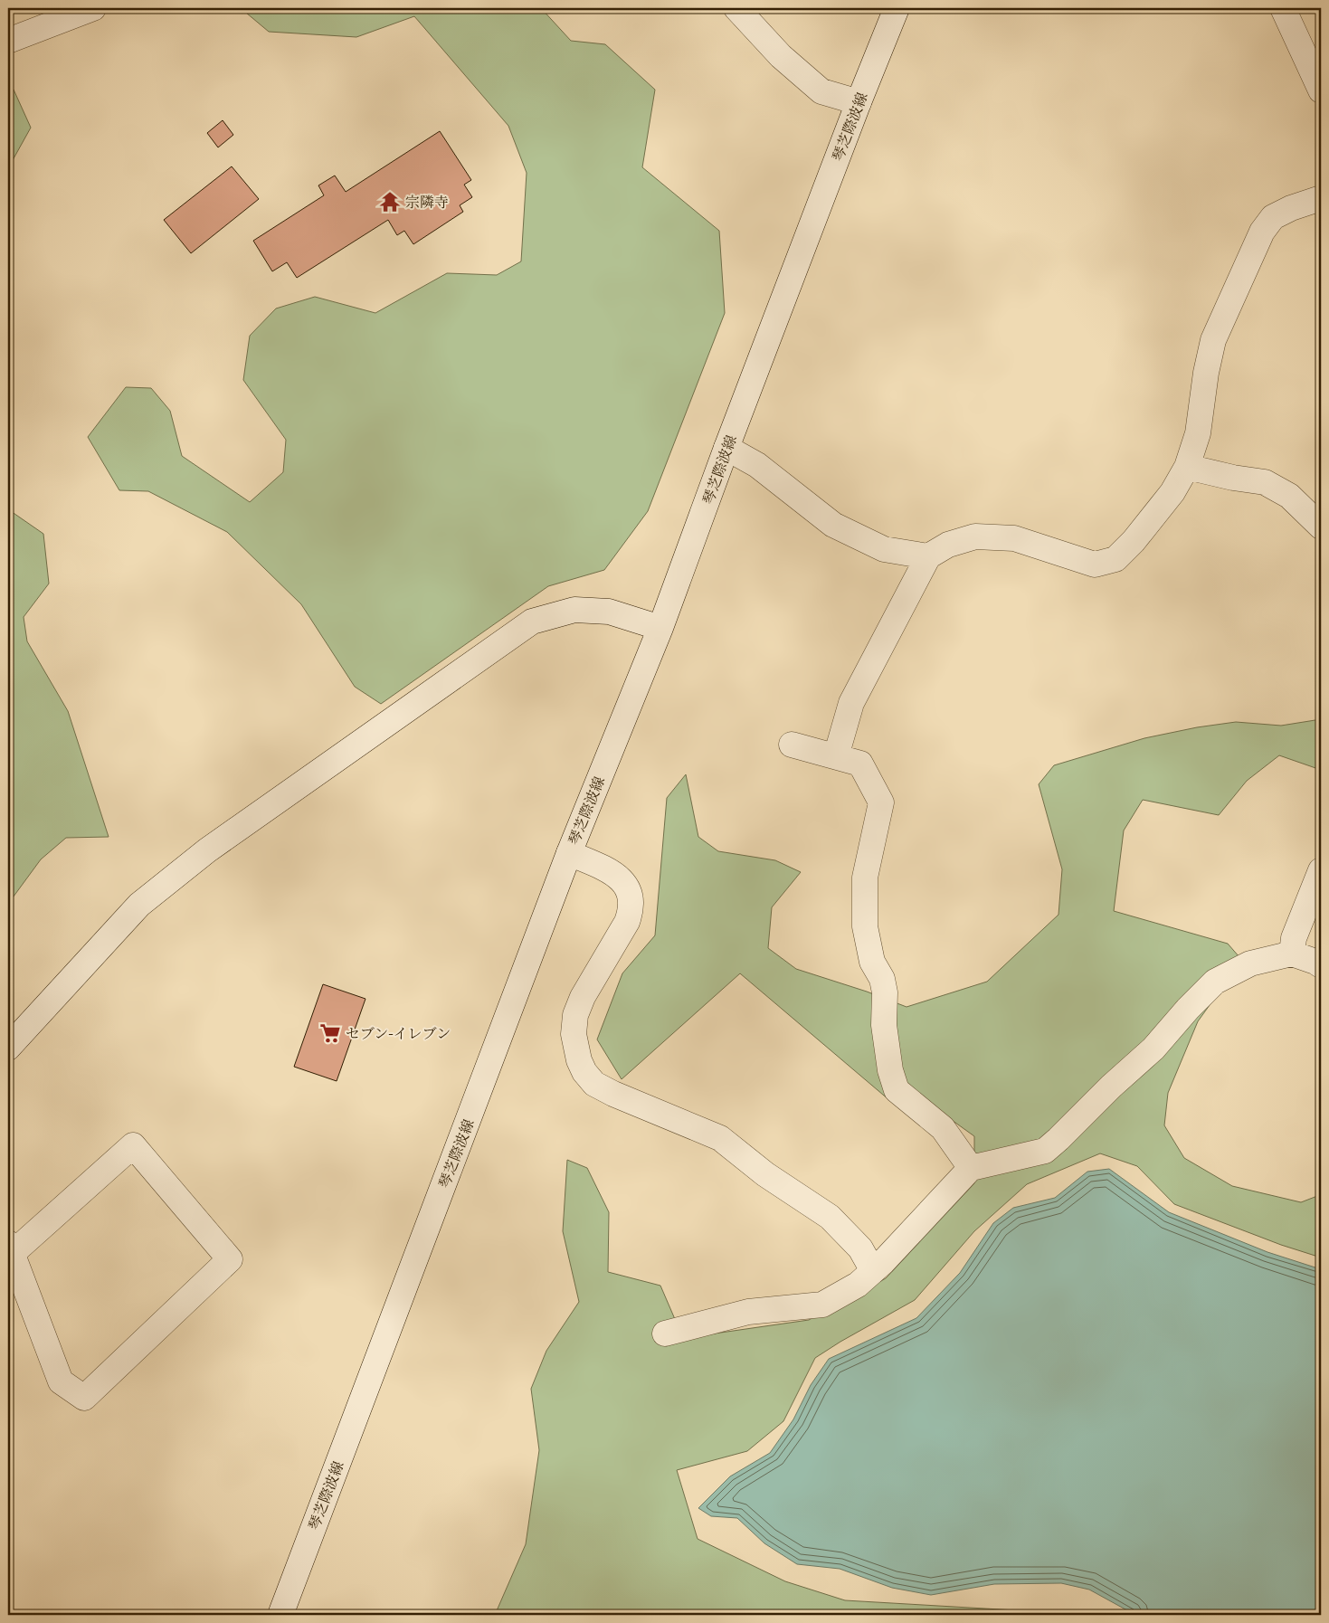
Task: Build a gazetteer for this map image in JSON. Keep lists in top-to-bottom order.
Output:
{
  "streets": {
    "street": ["琴芝際波線"]
  },
  "places": {
    "temple": ["宗隣寺"],
    "supermarket": ["セブン-イレブン"]
  }
}
